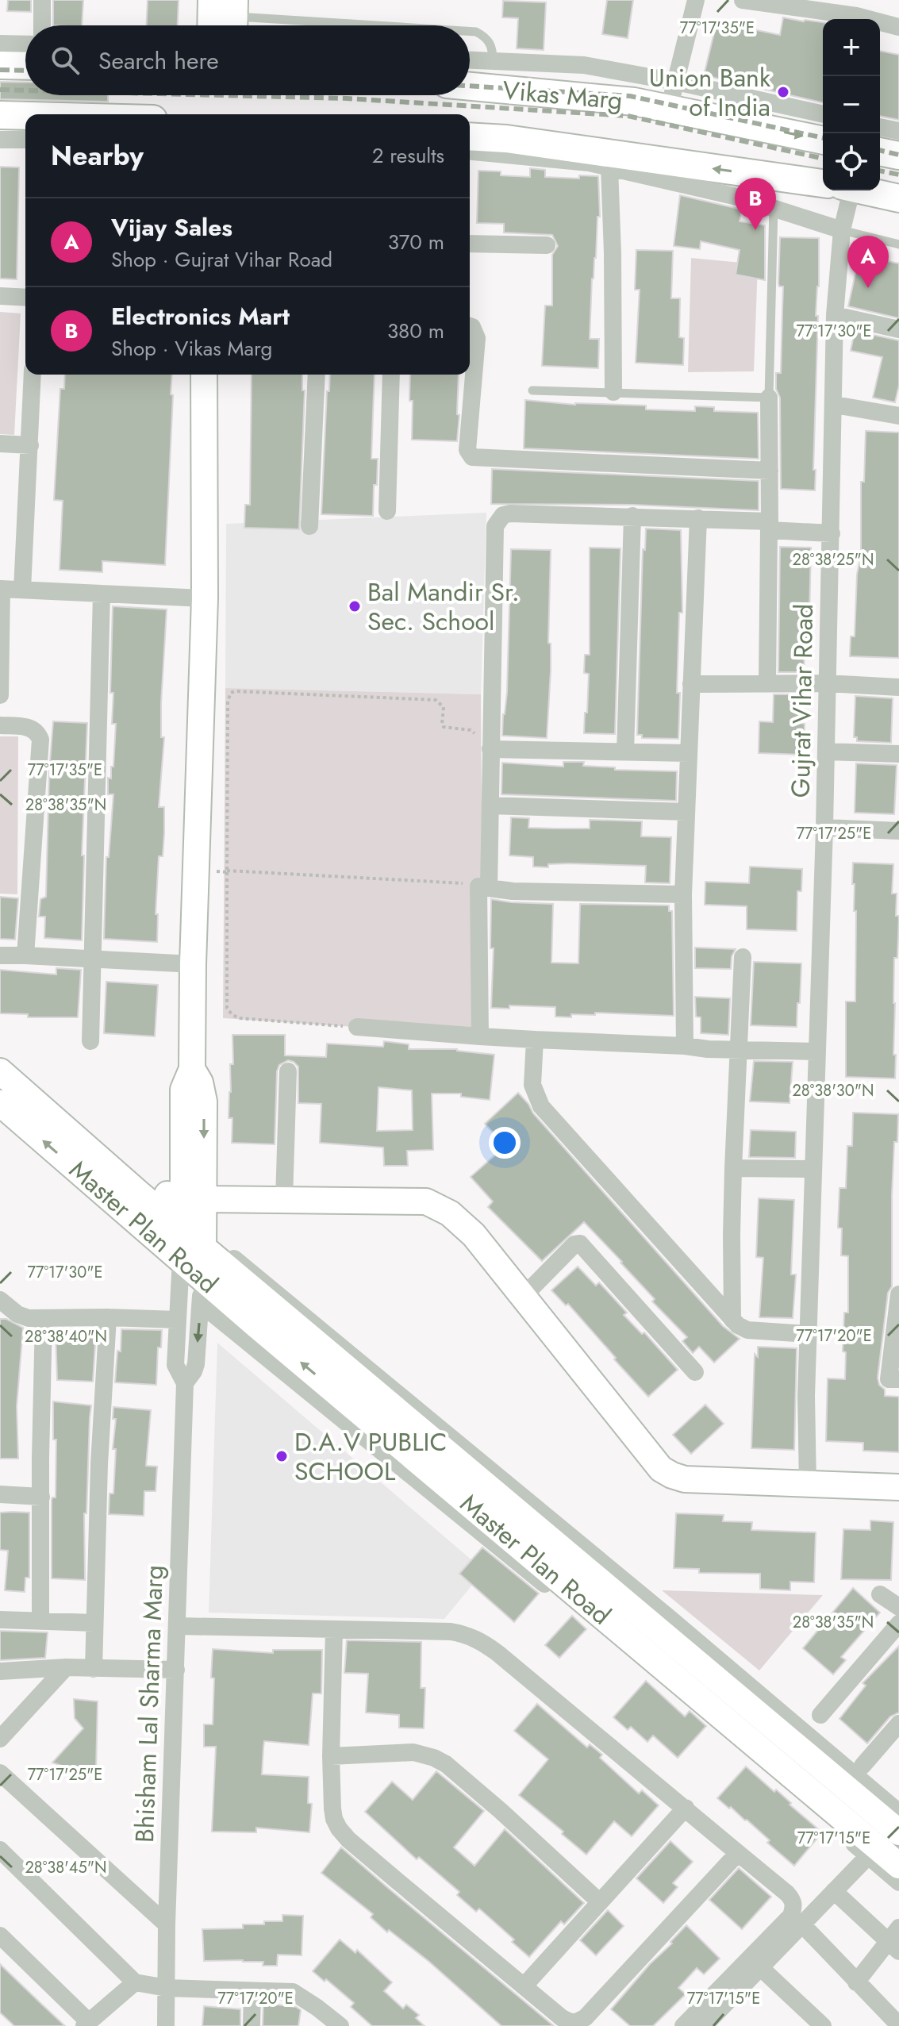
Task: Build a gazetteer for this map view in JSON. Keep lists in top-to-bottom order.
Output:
{
  "streets": {
    "main road": ["Vikas Marg", "Master Plan Road"],
    "street": ["Gujrat Vihar Road", "Bhisham Lal Sharma Marg"]
  },
  "crossings": [
    ["Master Plan Road", "Bhisham Lal Sharma Marg"]
  ],
  "places": ["Union Bank of India", "Bal Mandir Sr. Sec. School", "D.A.V PUBLIC SCHOOL"],
  "page": {
    "map_buttons": ["+", "−"],
    "search": "Search here",
    "heading": ["Nearby", "2 results"],
    "pins": ["B", "A"],
    "list": [
      {
        "mark": "A",
        "name": "Vijay Sales",
        "note": "Shop · Gujrat Vihar Road",
        "value": "370 m"
      },
      {
        "mark": "B",
        "name": "Electronics Mart",
        "note": "Shop · Vikas Marg",
        "value": "380 m"
      }
    ]
  },
  "coordinates": [
    "77°17'35\"E",
    "77°17'30\"E",
    "28°38'25\"N",
    "28°38'35\"N",
    "77°17'25\"E",
    "28°38'30\"N",
    "77°17'20\"E",
    "28°38'40\"N",
    "77°17'15\"E",
    "28°38'45\"N"
  ]
}
